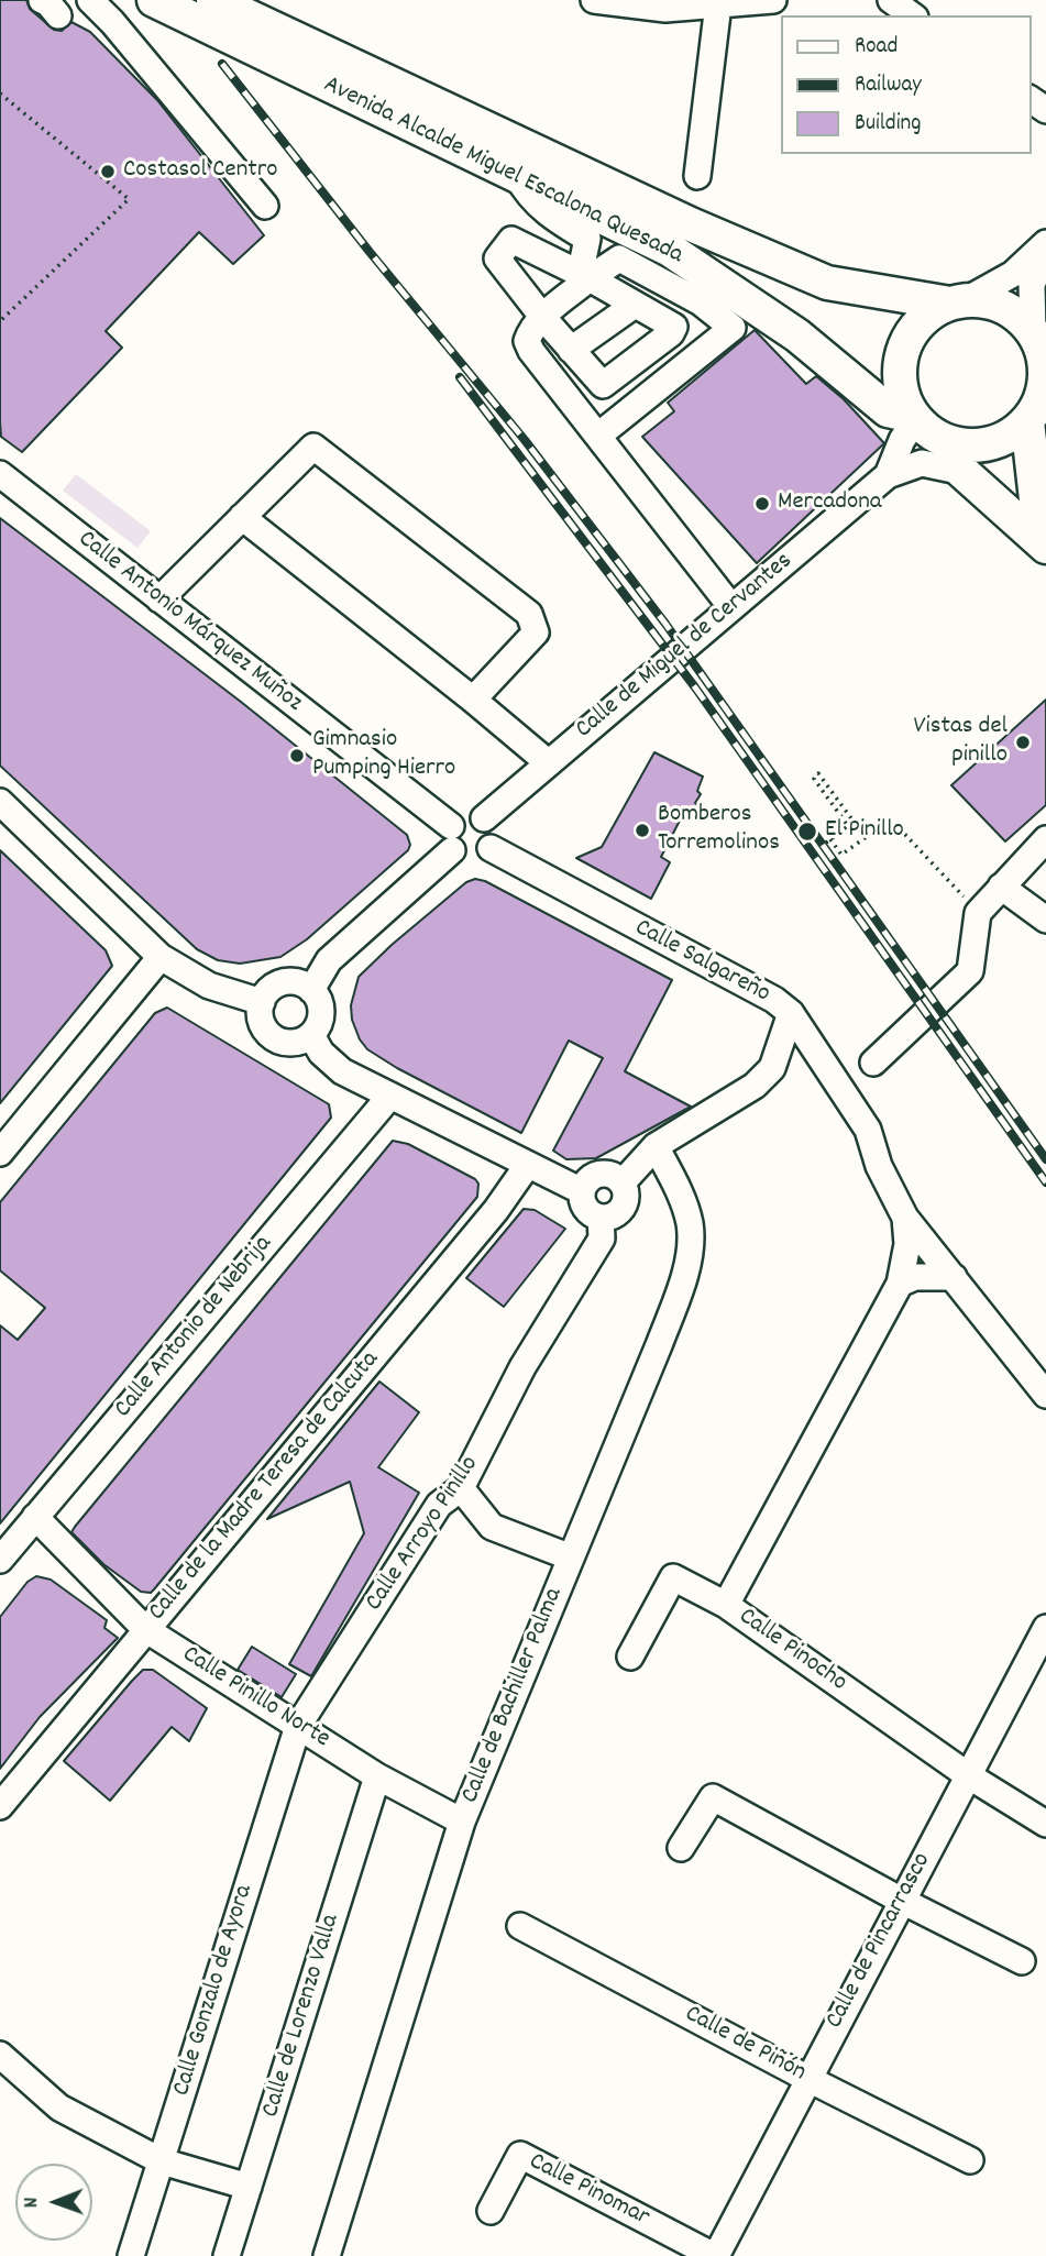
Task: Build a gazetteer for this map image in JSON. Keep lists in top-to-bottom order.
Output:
{
  "streets": {
    "main road": ["Avenida Alcalde Miguel Escalona Quesada"],
    "street": [
      "Calle Antonio Márquez Muñoz",
      "Calle de Miguel de Cervantes",
      "Calle Salgareño",
      "Calle Antonio de Nebrija",
      "Calle de la Madre Teresa de Calcuta",
      "Calle Arroyo Pinillo",
      "Calle Pinocho",
      "Calle de Bachiller Palma",
      "Calle Pinillo Norte",
      "Calle de Pincarrasco",
      "Calle Gonzalo de Ayora",
      "Calle de Lorenzo Valla",
      "Calle de Piñón",
      "Calle Pinomar"
    ]
  },
  "crossings": [
    ["Calle Antonio Márquez Muñoz", "Calle de Miguel de Cervantes"],
    ["Calle Antonio Márquez Muñoz", "Calle Salgareño"],
    ["Calle de Miguel de Cervantes", "Calle Salgareño"],
    ["Calle Salgareño", "Calle Pinocho"],
    ["Calle Antonio de Nebrija", "Calle Pinillo Norte"],
    ["Calle de la Madre Teresa de Calcuta", "Calle Pinillo Norte"],
    ["Calle Arroyo Pinillo", "Calle Pinillo Norte"],
    ["Calle Arroyo Pinillo", "Calle Gonzalo de Ayora"],
    ["Calle Pinocho", "Calle de Pincarrasco"],
    ["Calle de Bachiller Palma", "Calle Pinillo Norte"],
    ["Calle Pinillo Norte", "Calle Gonzalo de Ayora"],
    ["Calle Pinillo Norte", "Calle de Lorenzo Valla"],
    ["Calle de Pincarrasco", "Calle de Piñón"],
    ["Calle de Pincarrasco", "Calle Pinomar"]
  ],
  "places": [
    "Costasol Centro",
    "Mercadona",
    "Vistas del pinillo",
    "Gimnasio Pumping Hierro",
    "Bomberos Torremolinos",
    "El Pinillo"
  ],
  "legend": ["Road", "Railway", "Building"],
  "north": "left"
}
